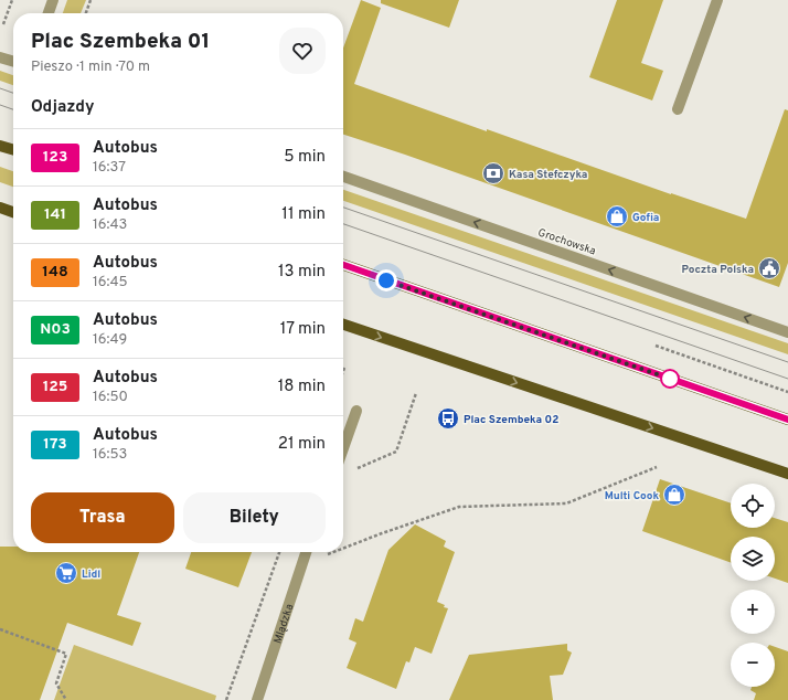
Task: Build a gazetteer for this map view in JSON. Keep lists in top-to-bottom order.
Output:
{
  "streets": {
    "street": ["Grochowska", "Mlądzka"]
  },
  "one_way": ["Grochowska"],
  "places": {
    "bank": ["Kasa Stefczyka"],
    "shop": ["Gofia", "Multi Cook"],
    "public building": ["Poczta Polska"],
    "bus stop": ["Plac Szembeka 02"],
    "supermarket": ["Lidl"]
  },
  "lines": ["bus line 123"],
  "page": {
    "heading": [
      ["Plac Szembeka 01", "Pieszo · 1 min · 70 m"],
      "Odjazdy"
    ],
    "list": [
      {
        "mark": "123",
        "name": "Autobus",
        "note": "16:37",
        "value": "5 min"
      },
      {
        "mark": "141",
        "name": "Autobus",
        "note": "16:43",
        "value": "11 min"
      },
      {
        "mark": "148",
        "name": "Autobus",
        "note": "16:45",
        "value": "13 min"
      },
      {
        "mark": "N03",
        "name": "Autobus",
        "note": "16:49",
        "value": "17 min"
      },
      {
        "mark": "125",
        "name": "Autobus",
        "note": "16:50",
        "value": "18 min"
      },
      {
        "mark": "173",
        "name": "Autobus",
        "note": "16:53",
        "value": "21 min"
      }
    ],
    "map_buttons": ["+", "−"],
    "buttons": ["Trasa", "Bilety"]
  }
}
